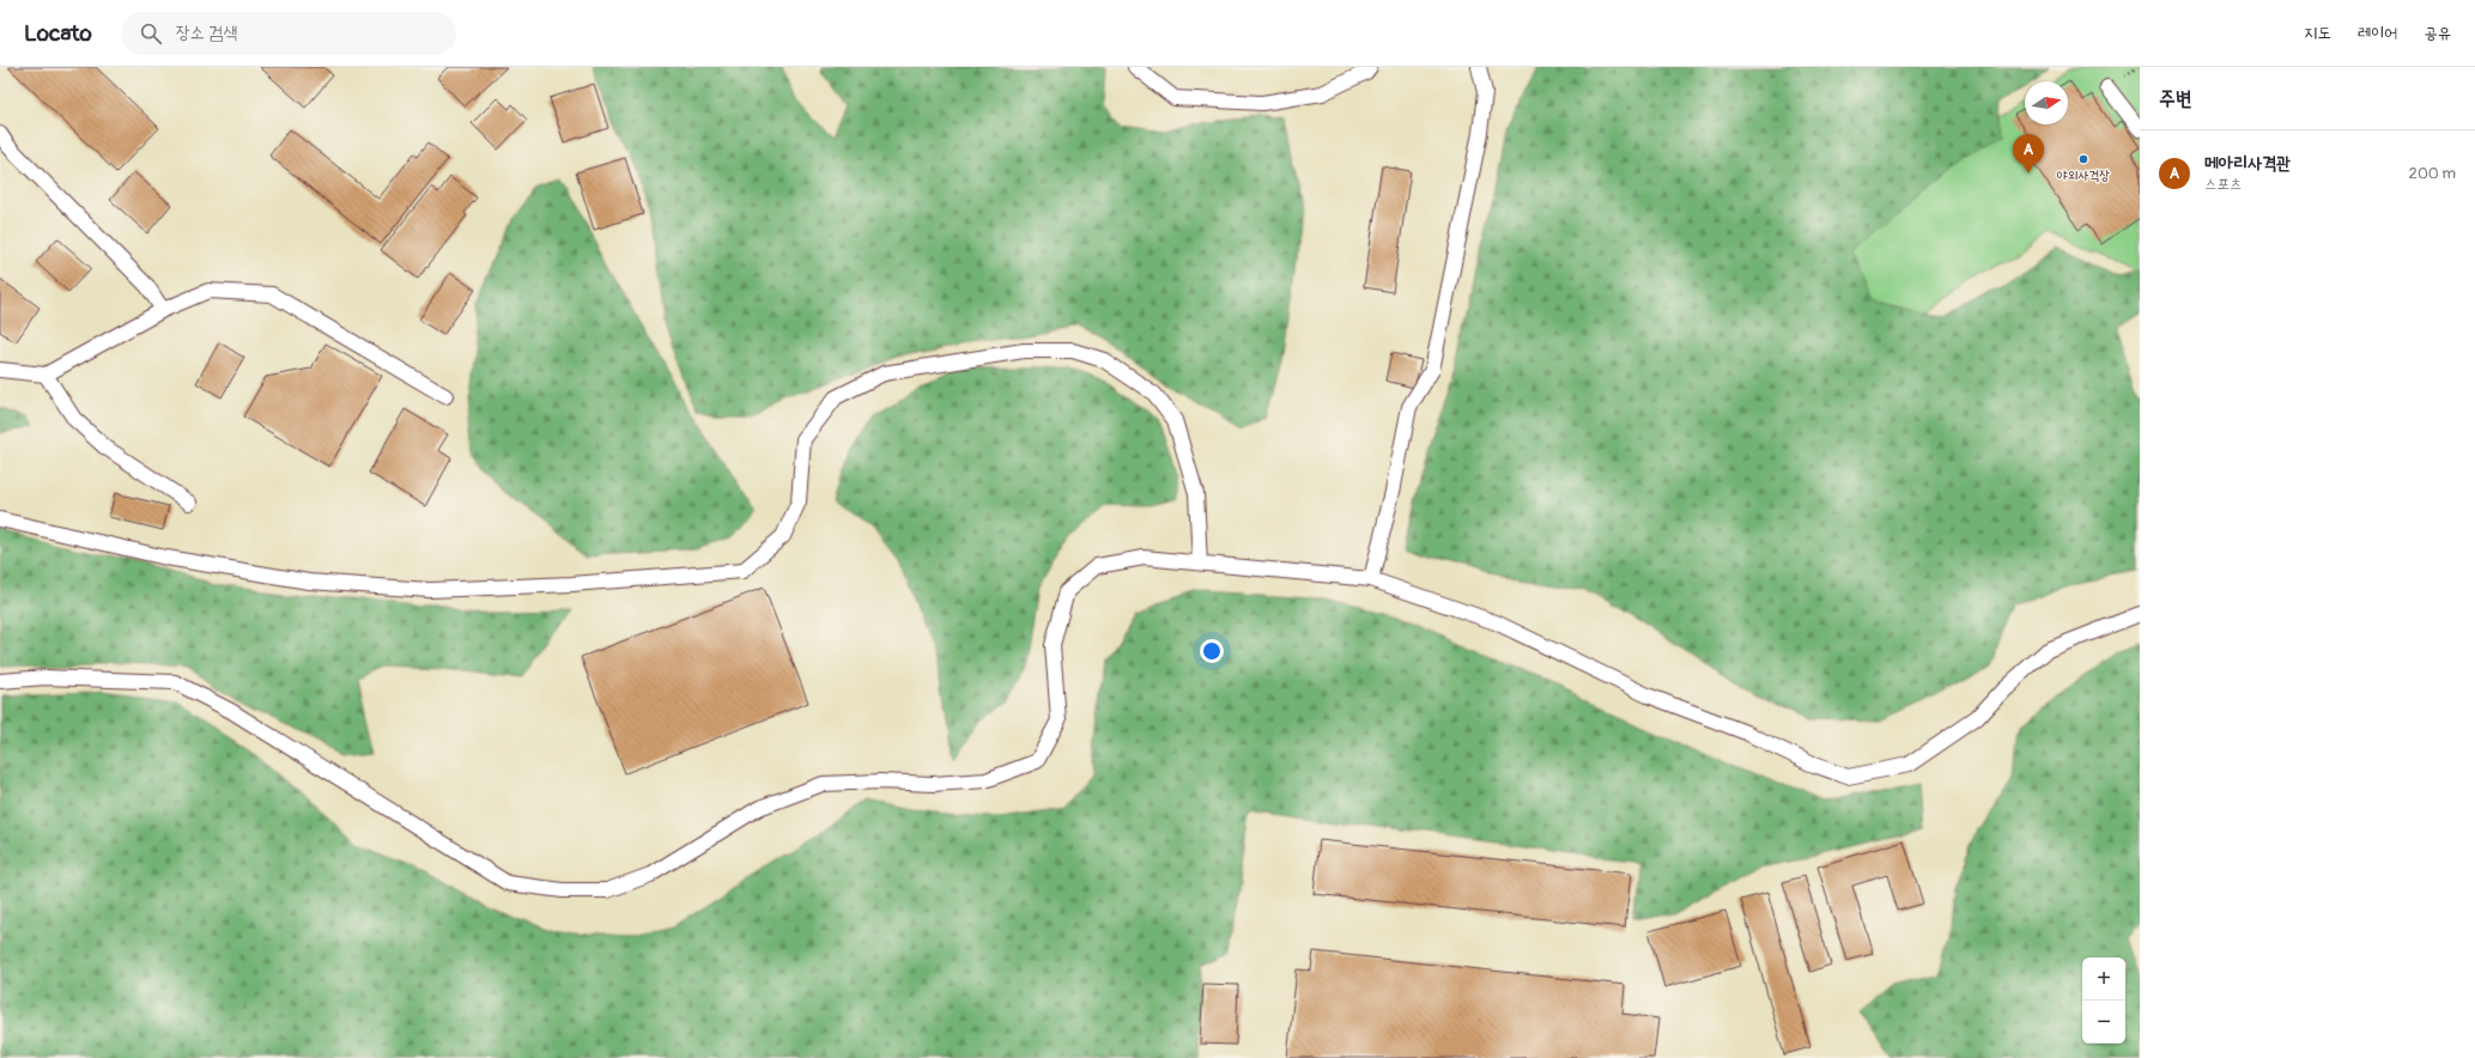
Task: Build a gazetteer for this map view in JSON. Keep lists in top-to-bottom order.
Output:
{
  "places": ["야외사격장"],
  "north": "right",
  "page": {
    "header": "Locato",
    "search": "장소 검색",
    "nav": ["지도", "레이어", "공유"],
    "heading": "주변",
    "list": [
      {
        "mark": "A",
        "name": "메아리사격관",
        "note": "스포츠",
        "value": "200 m"
      }
    ],
    "pins": "A",
    "map_buttons": ["+", "−"]
  }
}
